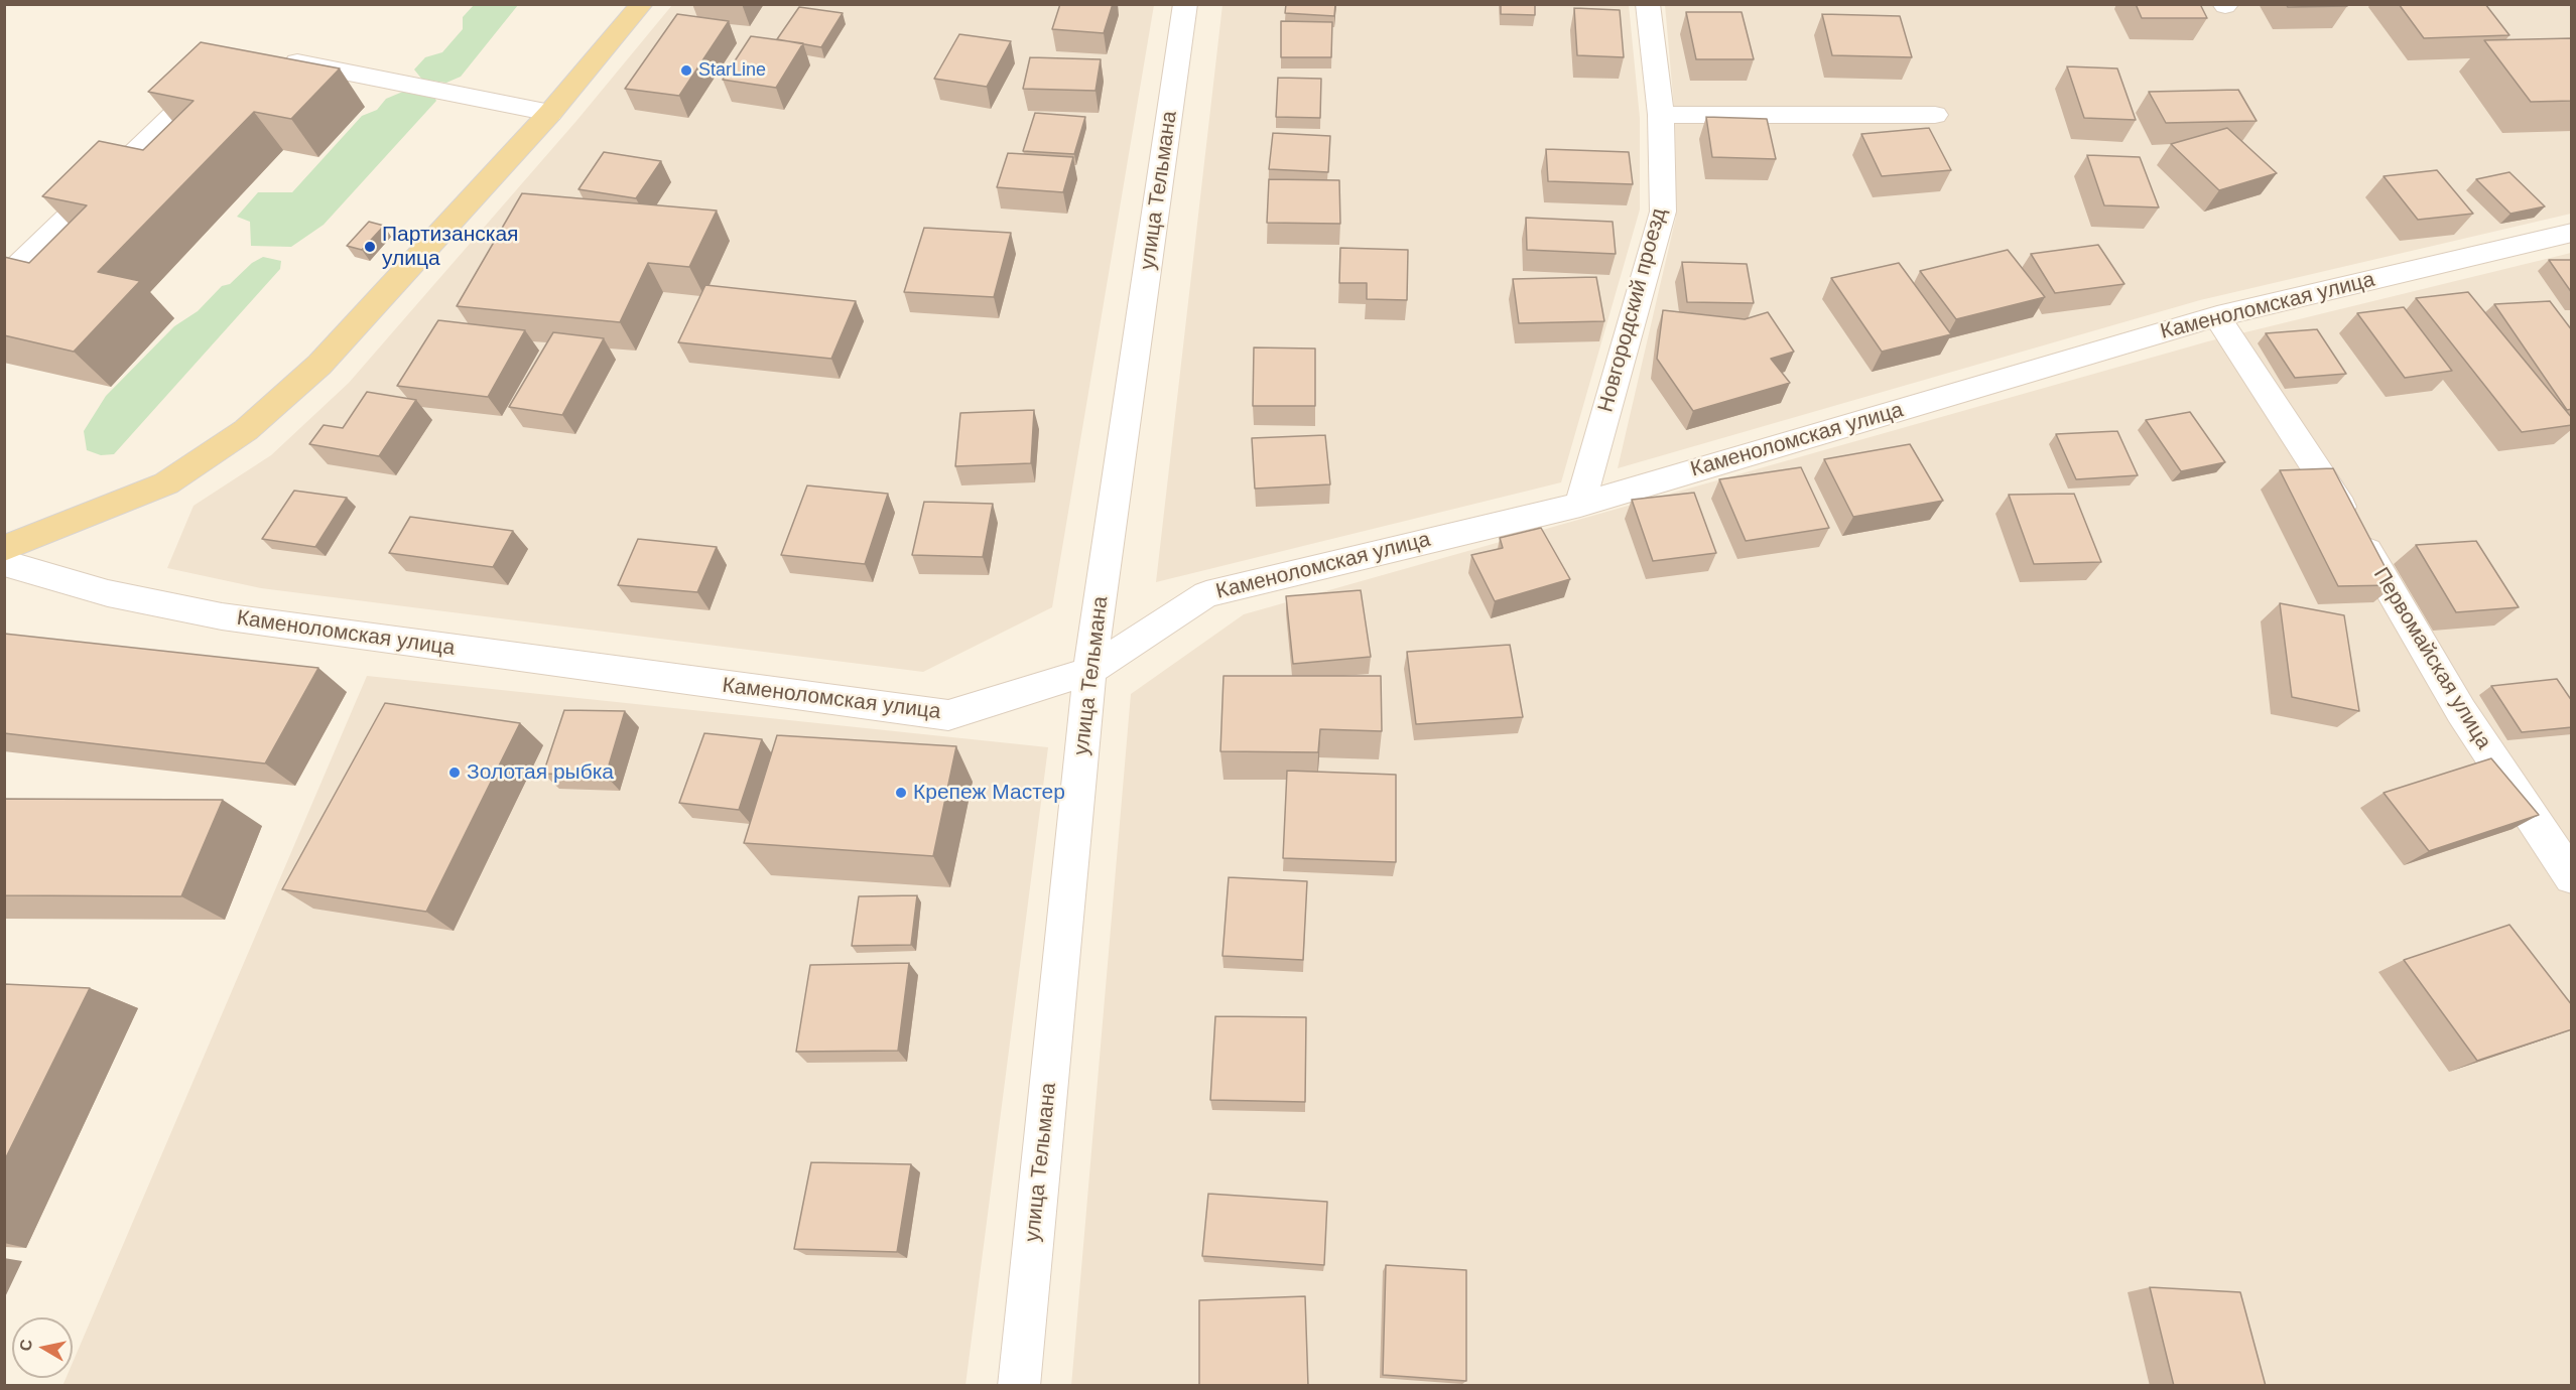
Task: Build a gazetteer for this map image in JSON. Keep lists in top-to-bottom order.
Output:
{
  "streets": {
    "street": [
      "улица Тельмана",
      "Каменоломская улица",
      "Новгородский проезд",
      "Первомайская улица"
    ]
  },
  "crossings": [
    ["улица Тельмана", "Каменоломская улица"],
    ["Каменоломская улица", "Новгородский проезд"],
    ["Каменоломская улица", "Первомайская улица"]
  ],
  "places": [
    "StarLine",
    "Партизанская улица",
    "Золотая рыбка",
    "Крепеж Мастер"
  ],
  "north": "left"
}
